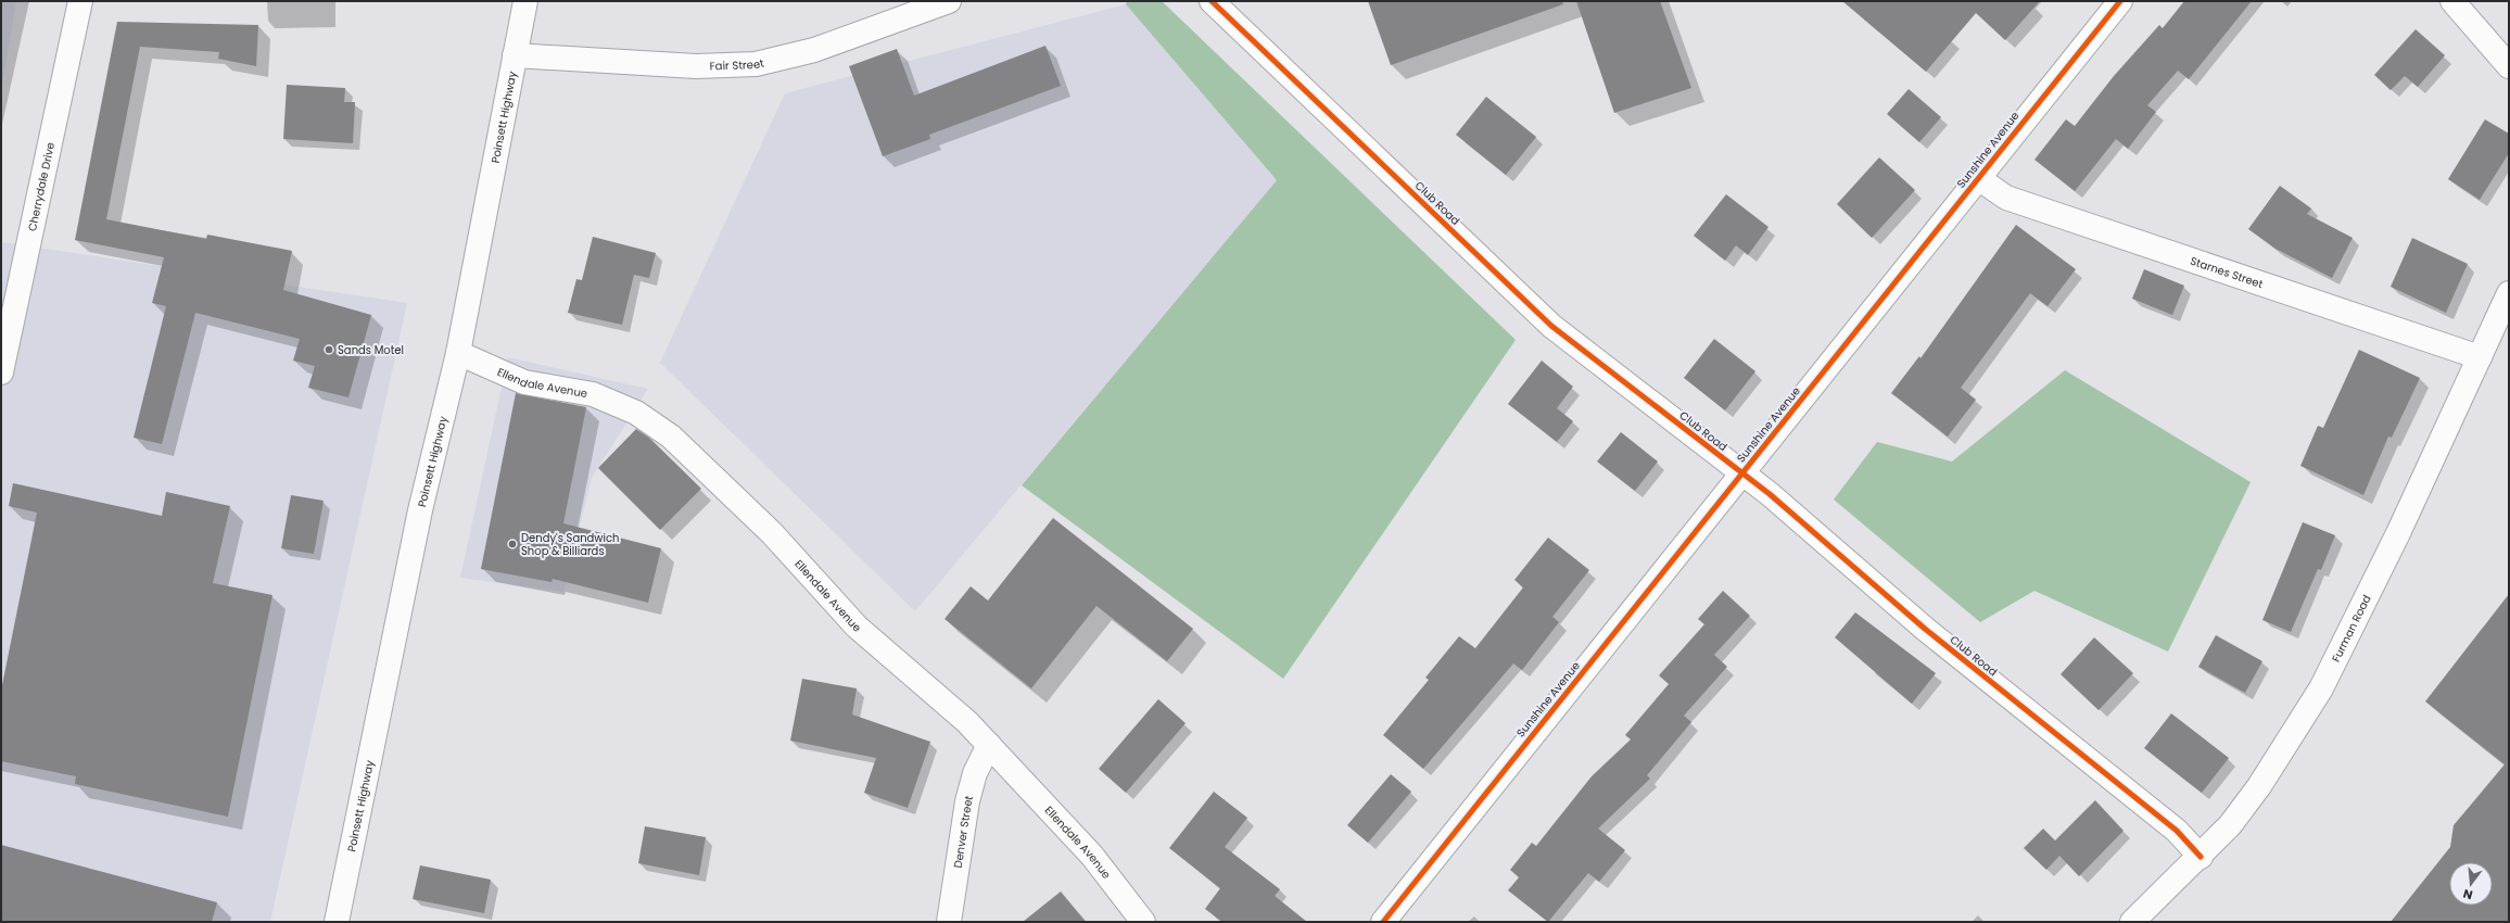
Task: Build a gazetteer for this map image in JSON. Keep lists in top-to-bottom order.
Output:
{
  "streets": {
    "main road": [
      "Fair Street",
      "Poinsett Highway",
      "Sunshine Avenue",
      "Cherrydale Drive",
      "Club Road",
      "Starnes Street",
      "Ellendale Avenue",
      "Furman Road",
      "Denver Street"
    ]
  },
  "crossings": [
    ["Fair Street", "Poinsett Highway"],
    ["Poinsett Highway", "Ellendale Avenue"],
    ["Sunshine Avenue", "Club Road"],
    ["Sunshine Avenue", "Starnes Street"],
    ["Club Road", "Furman Road"],
    ["Starnes Street", "Furman Road"],
    ["Ellendale Avenue", "Denver Street"]
  ],
  "places": ["Sands Motel", "Dendy's Sandwich Shop & Billiards"],
  "north": "bottom"
}
